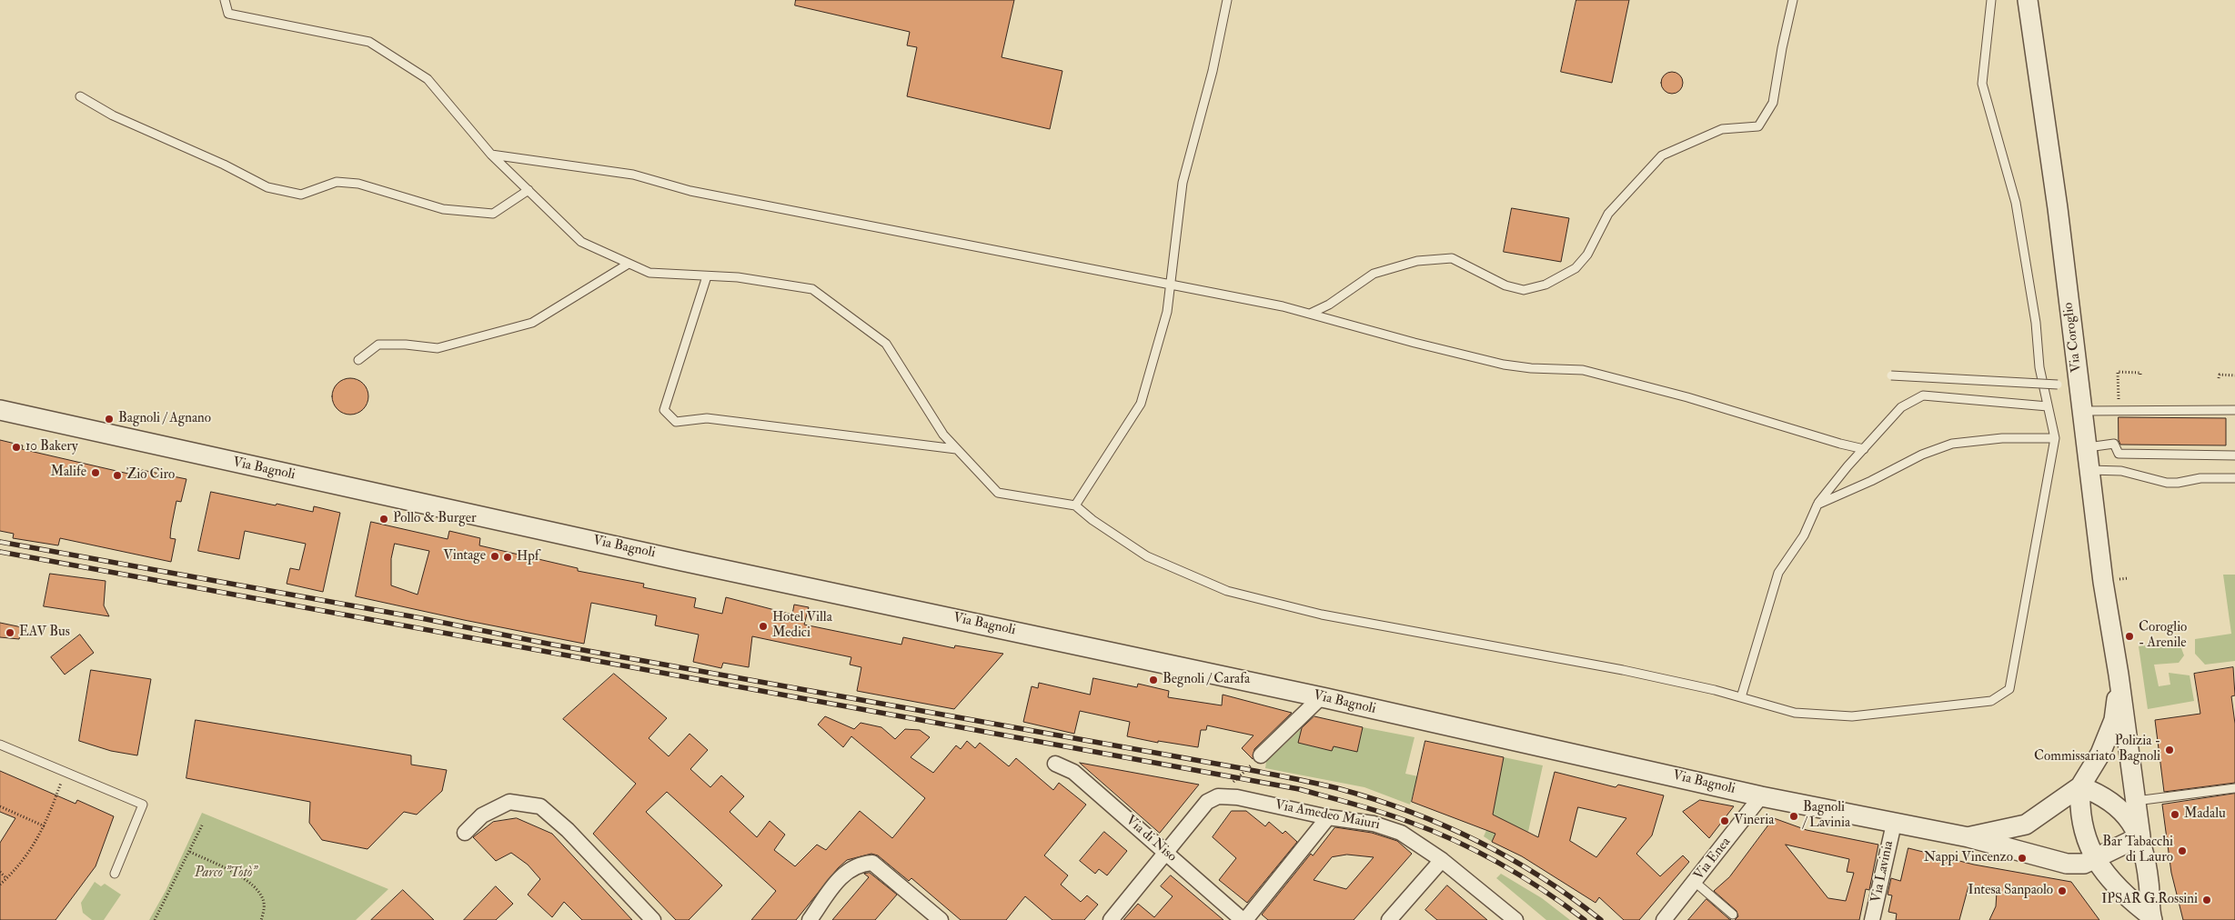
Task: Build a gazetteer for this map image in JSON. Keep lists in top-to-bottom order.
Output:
{
  "streets": {
    "street": [
      "Via Coroglio",
      "Via Bagnoli",
      "Via Amedeo Maiuri",
      "Via di Niso",
      "Via Enea",
      "Via Lavinia"
    ]
  },
  "crossings": [
    ["Via Bagnoli", "Via Enea"],
    ["Via Bagnoli", "Via Lavinia"]
  ],
  "parks": ["Parco \"Totò\""],
  "places": [
    "Bagnoli / Agnano",
    "10 Bakery",
    "Malife",
    "Zio Ciro",
    "Pollo & Burger",
    "Vintage",
    "Hpf",
    "Hotel Villa Medici",
    "EAV Bus",
    "Coroglio - Arenile",
    "Begnoli / Carafa",
    "Polizia - Commissariato Bagnoli",
    "Madalu",
    "Bagnoli / Lavinia",
    "Vineria",
    "Bar Tabacchi di Lauro",
    "Nappi Vincenzo",
    "Intesa Sanpaolo",
    "IPSAR G.Rossini"
  ]
}
